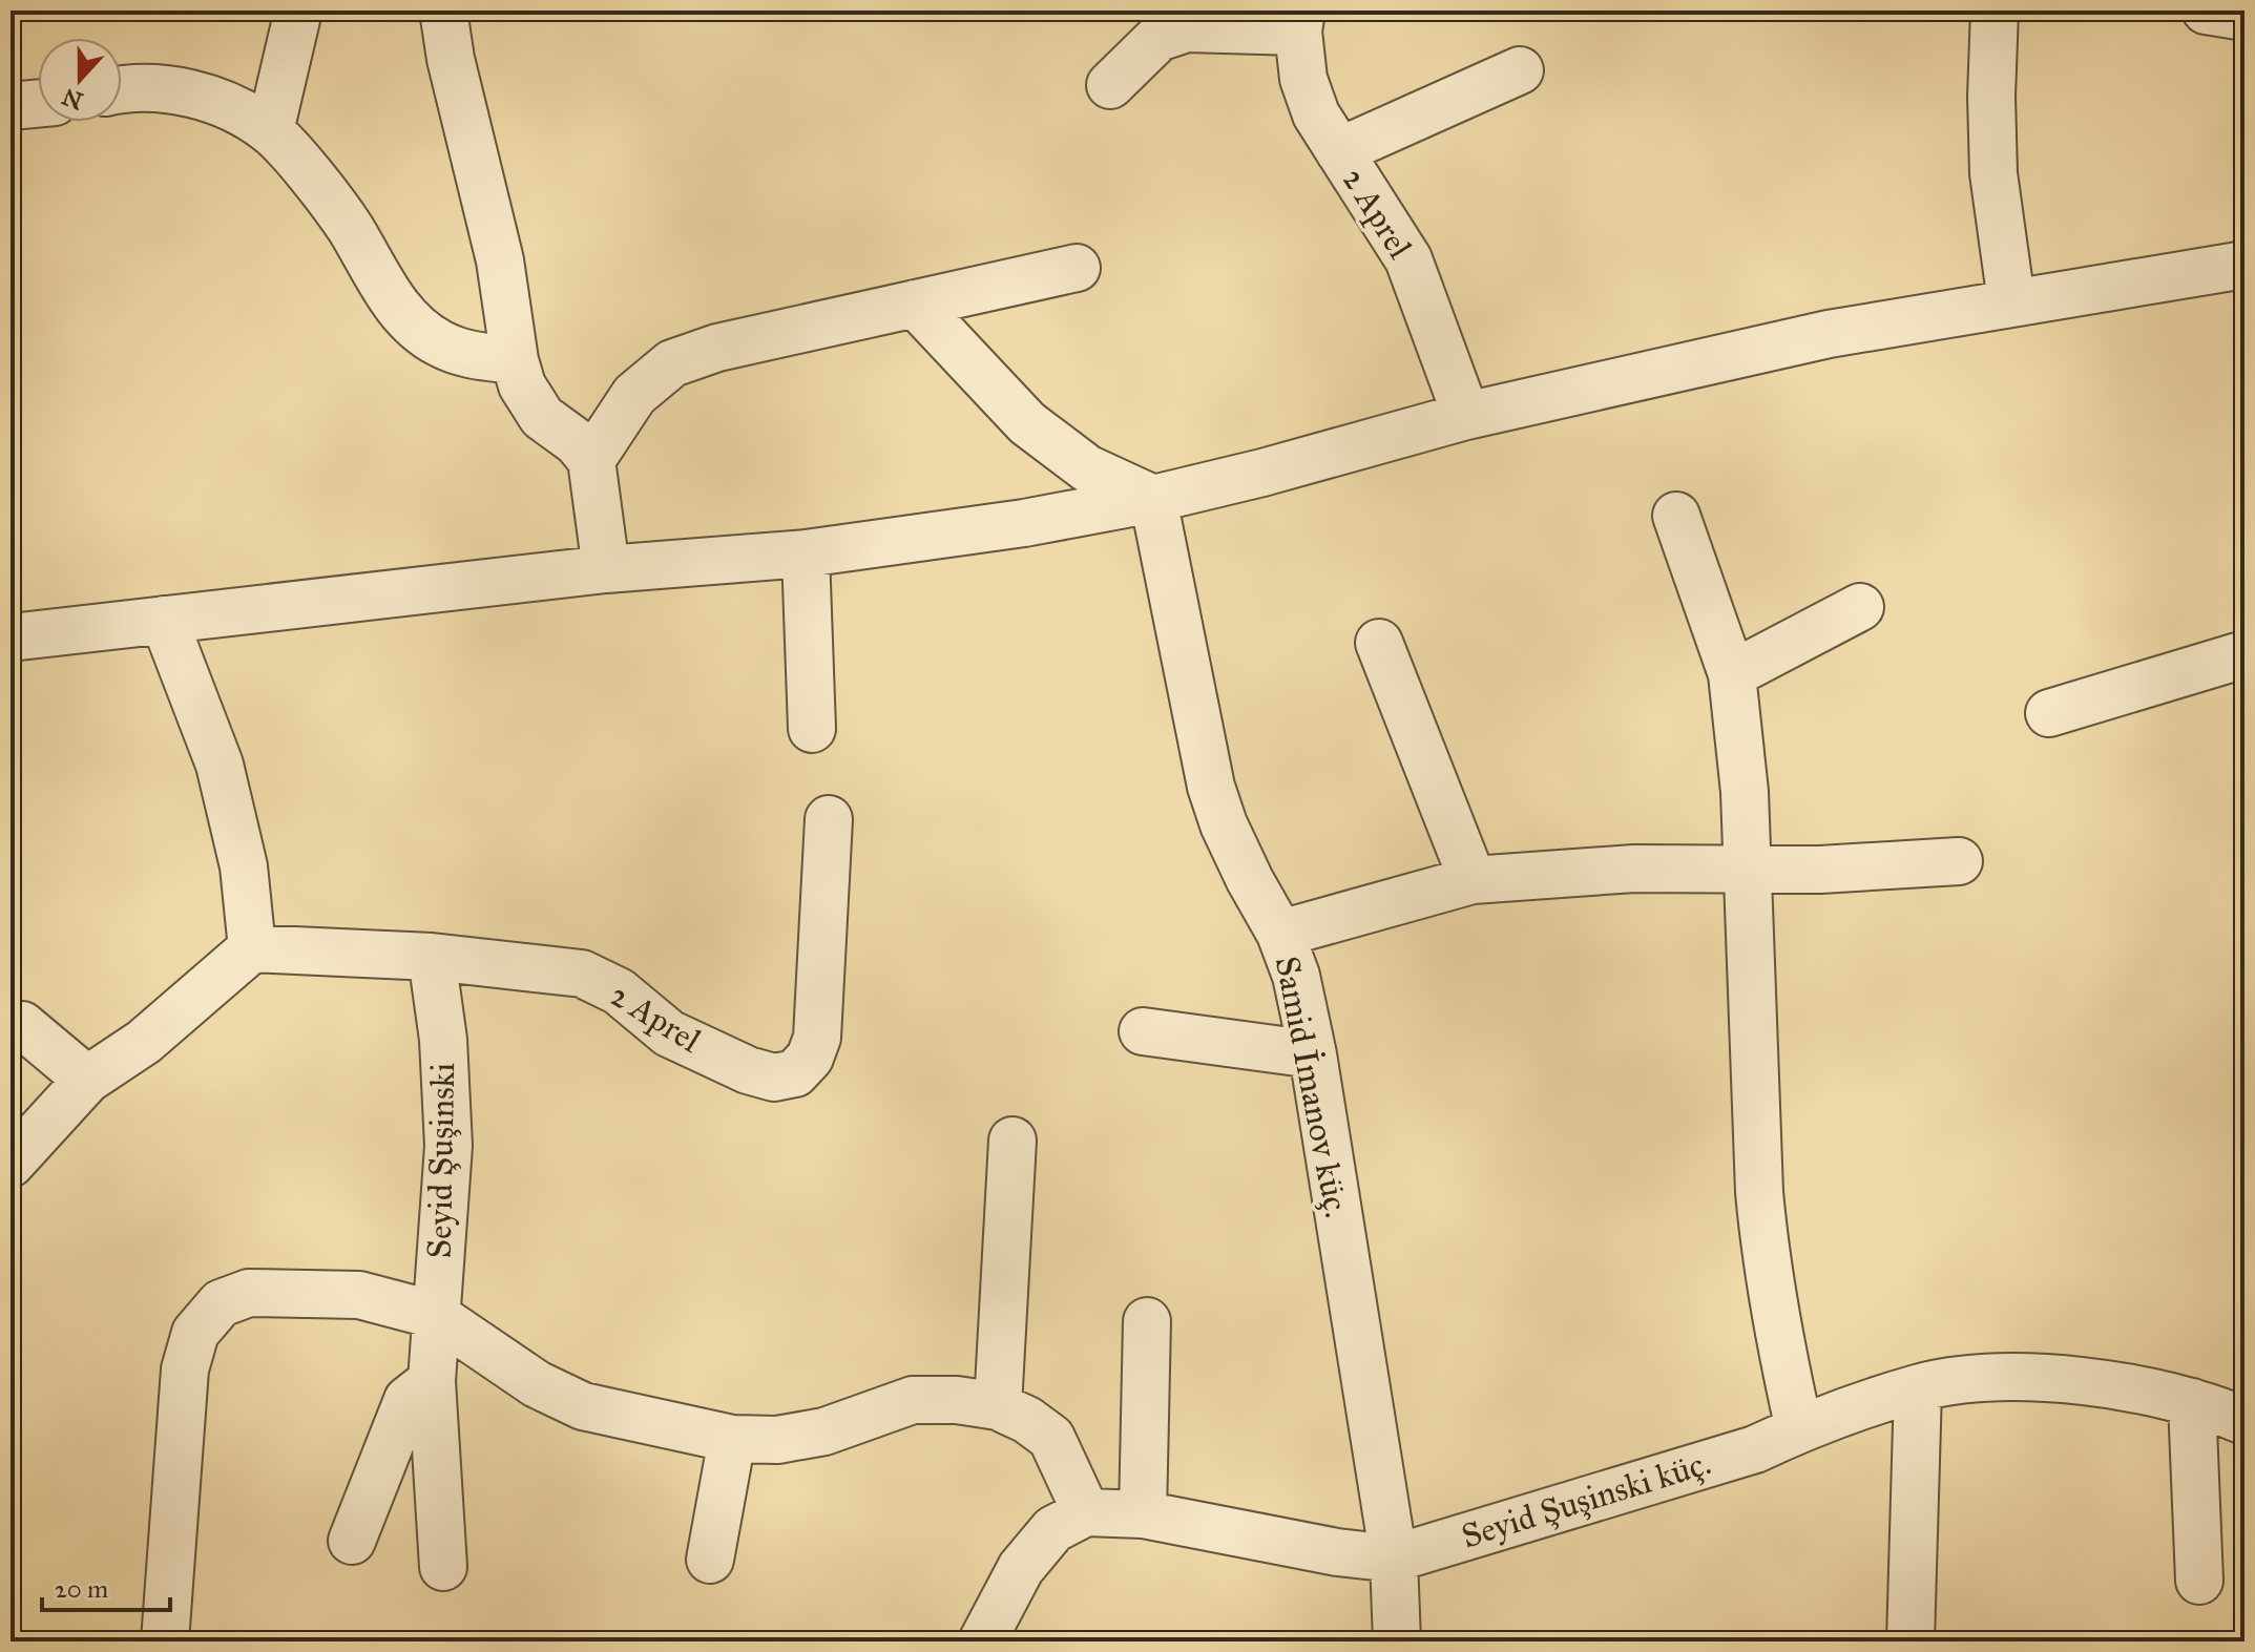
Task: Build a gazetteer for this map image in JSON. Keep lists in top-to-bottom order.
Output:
{
  "streets": {
    "street": [
      "2 Aprel",
      "Samid İmanov küç.",
      "Seyid Şuşinski",
      "Seyid Şuşinski küç."
    ]
  },
  "crossings": [
    ["2 Aprel", "Seyid Şuşinski"],
    ["Samid İmanov küç.", "Seyid Şuşinski küç."],
    ["Seyid Şuşinski", "Seyid Şuşinski küç."]
  ],
  "scale_bar": "20 m",
  "north": "bottom"
}
